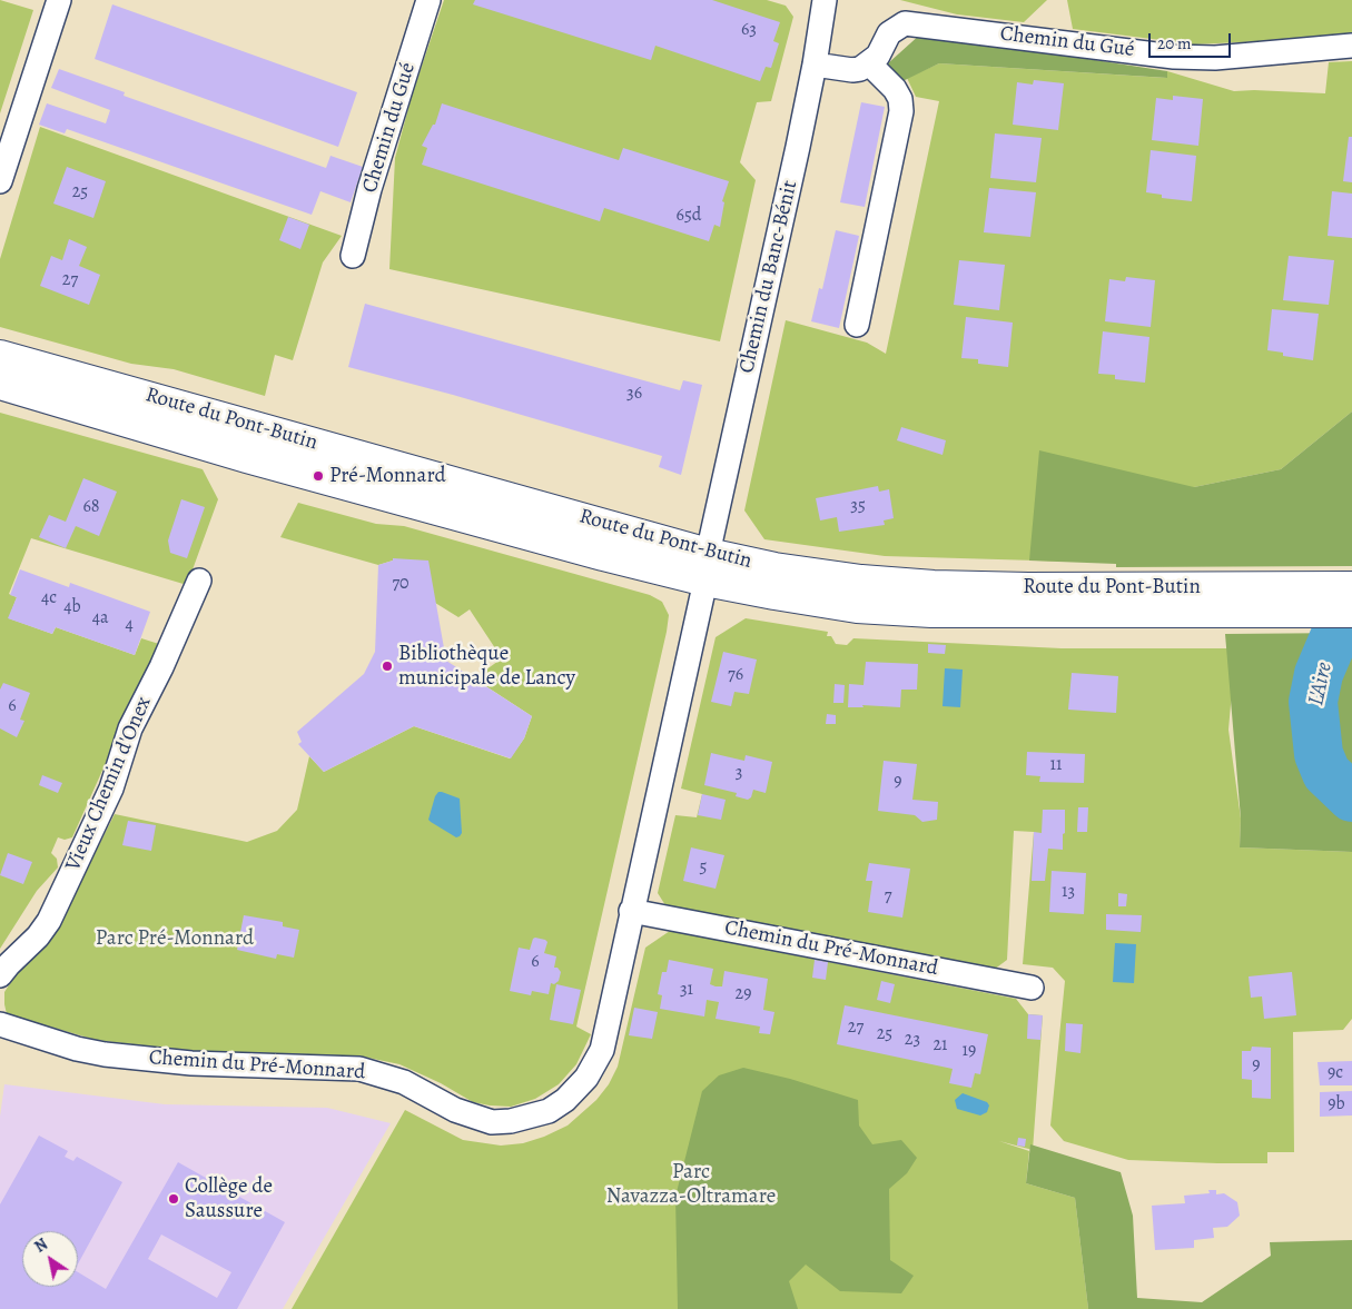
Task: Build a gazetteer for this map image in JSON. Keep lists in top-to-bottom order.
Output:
{
  "streets": {
    "main road": ["Route du Pont-Butin"],
    "street": [
      "Chemin du Gué",
      "Chemin du Banc-Bénit",
      "Vieux Chemin d'Onex",
      "Chemin du Pré-Monnard"
    ]
  },
  "crossings": [
    ["Chemin du Banc-Bénit", "Route du Pont-Butin"],
    ["Chemin du Banc-Bénit", "Chemin du Pré-Monnard"],
    ["Route du Pont-Butin", "Chemin du Pré-Monnard"]
  ],
  "water": ["L'Aire"],
  "parks": ["Parc Pré-Monnard", "Parc Navazza-Oltramare"],
  "places": ["Pré-Monnard", "Bibliothèque municipale de Lancy", "Collège de Saussure"],
  "house_numbers": [
    "63",
    "25",
    "65d",
    "27",
    "36",
    "35",
    "68",
    "70",
    "4c",
    "4b",
    "4a",
    "4",
    "76",
    "6",
    "11",
    "3",
    "9",
    "5",
    "13",
    "7",
    "6",
    "31",
    "29",
    "27",
    "25",
    "23",
    "21",
    "19",
    "9",
    "9c",
    "9b"
  ],
  "scale_bar": "20 m",
  "north": "top left"
}
